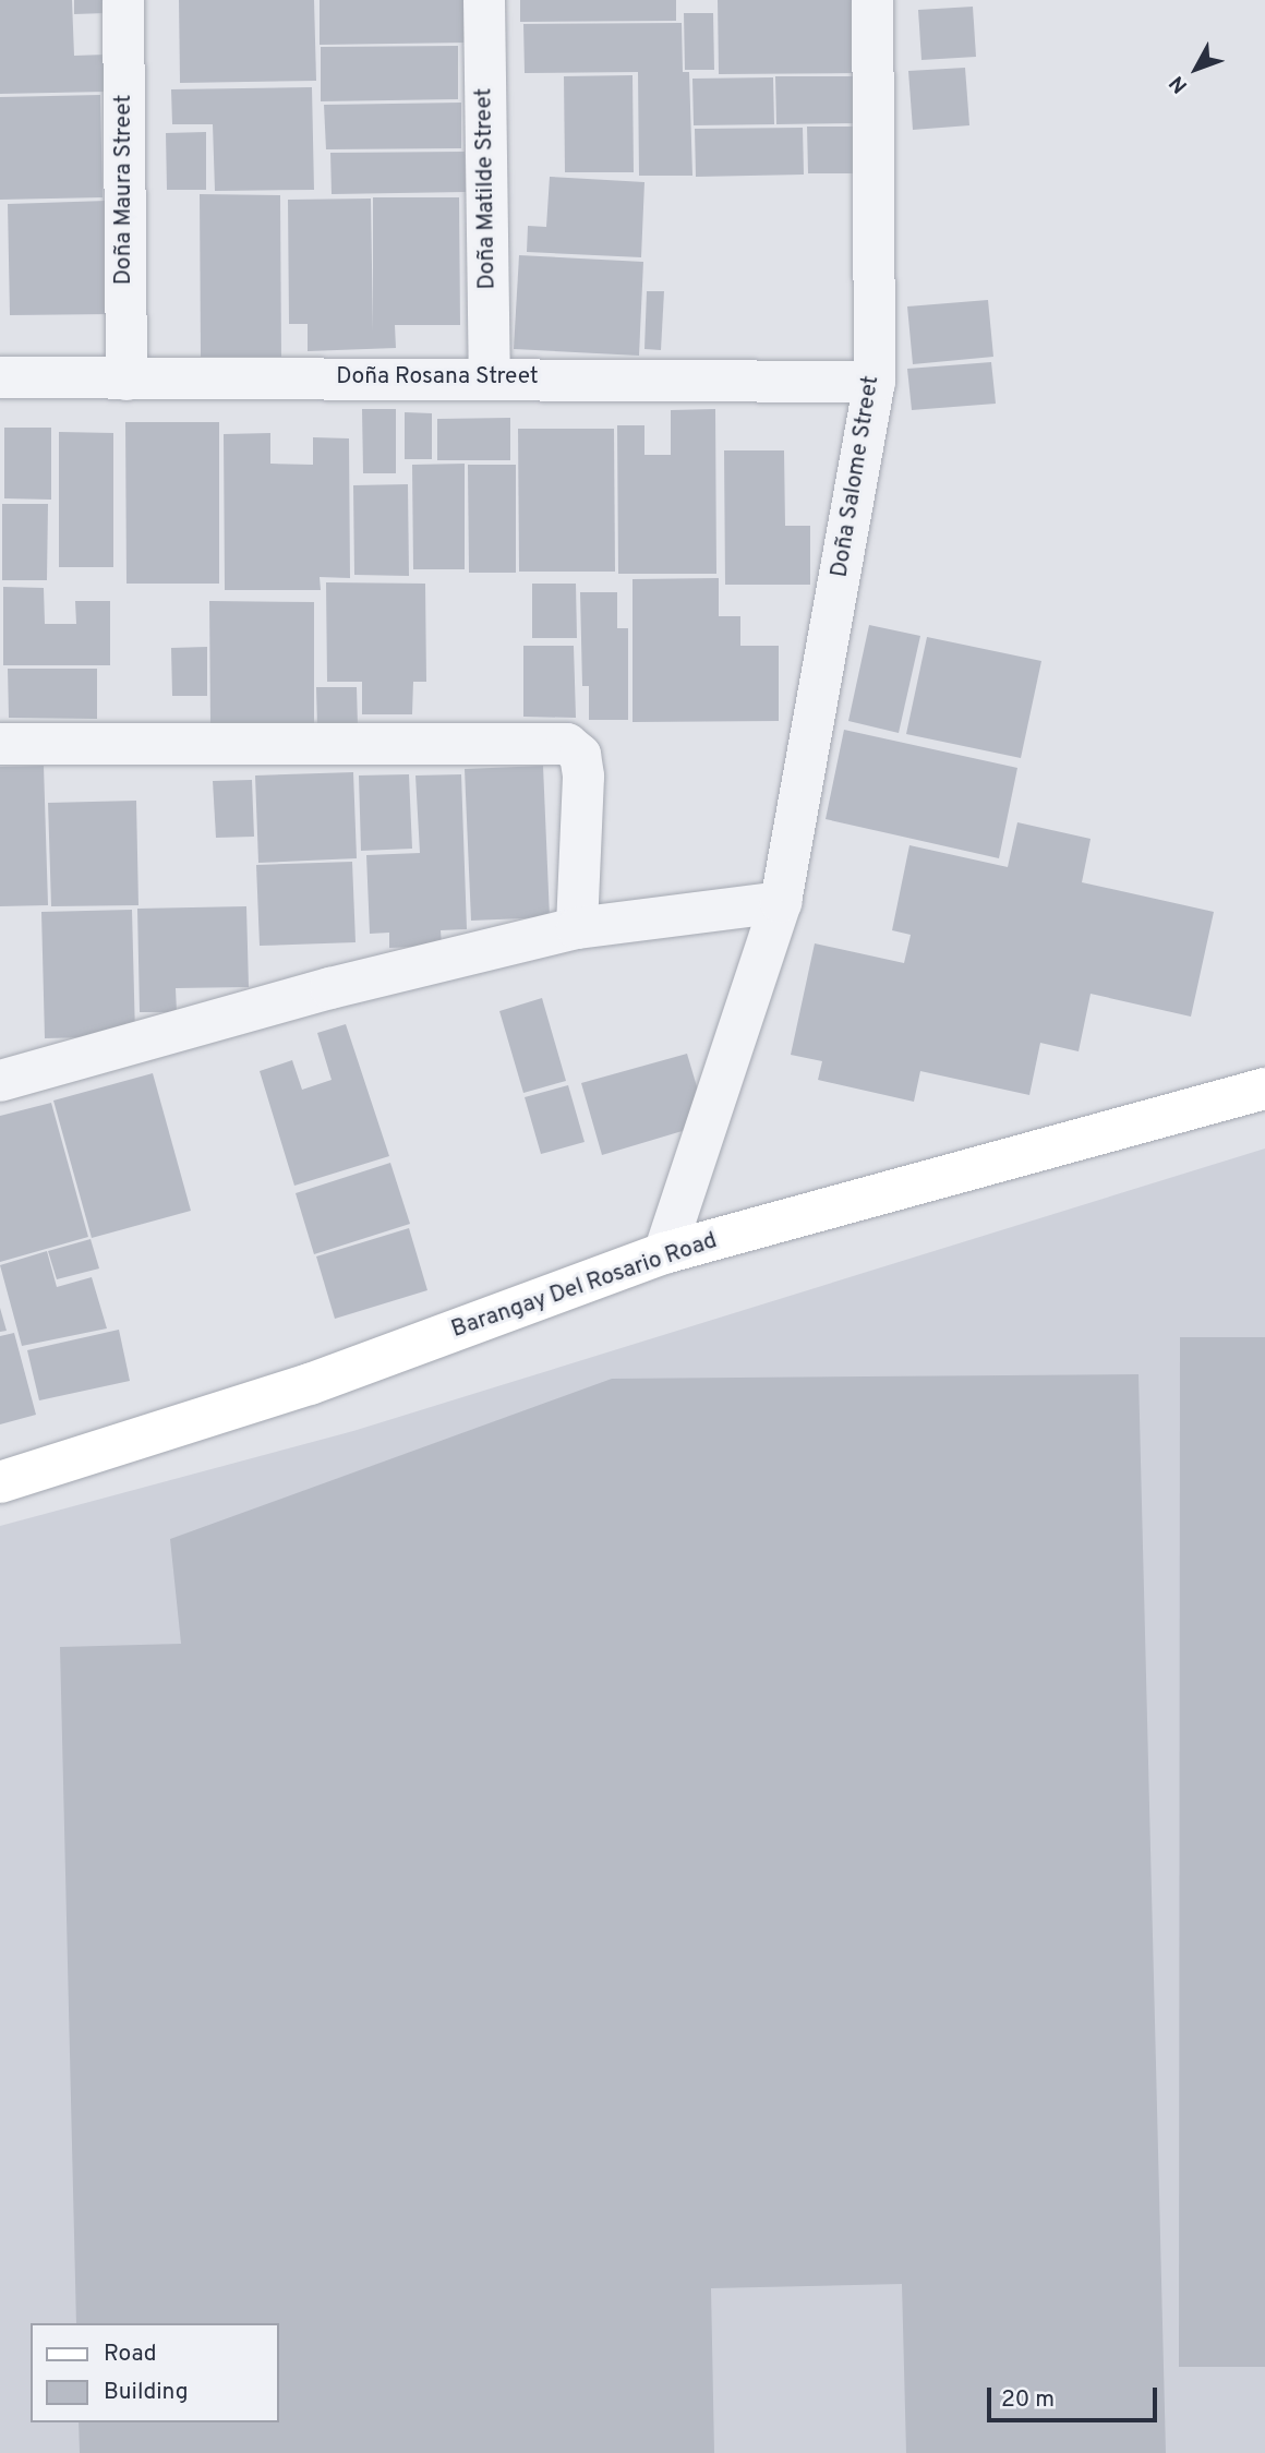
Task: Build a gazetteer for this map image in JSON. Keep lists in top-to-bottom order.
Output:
{
  "streets": {
    "main road": ["Barangay Del Rosario Road"],
    "street": [
      "Doña Matilde Street",
      "Doña Maura Street",
      "Doña Rosana Street",
      "Doña Salome Street"
    ]
  },
  "crossings": [
    ["Doña Matilde Street", "Doña Rosana Street"],
    ["Doña Maura Street", "Doña Rosana Street"],
    ["Doña Rosana Street", "Doña Salome Street"],
    ["Doña Salome Street", "Barangay Del Rosario Road"]
  ],
  "legend": ["Road", "Building"],
  "scale_bar": "20 m",
  "north": "bottom left"
}
